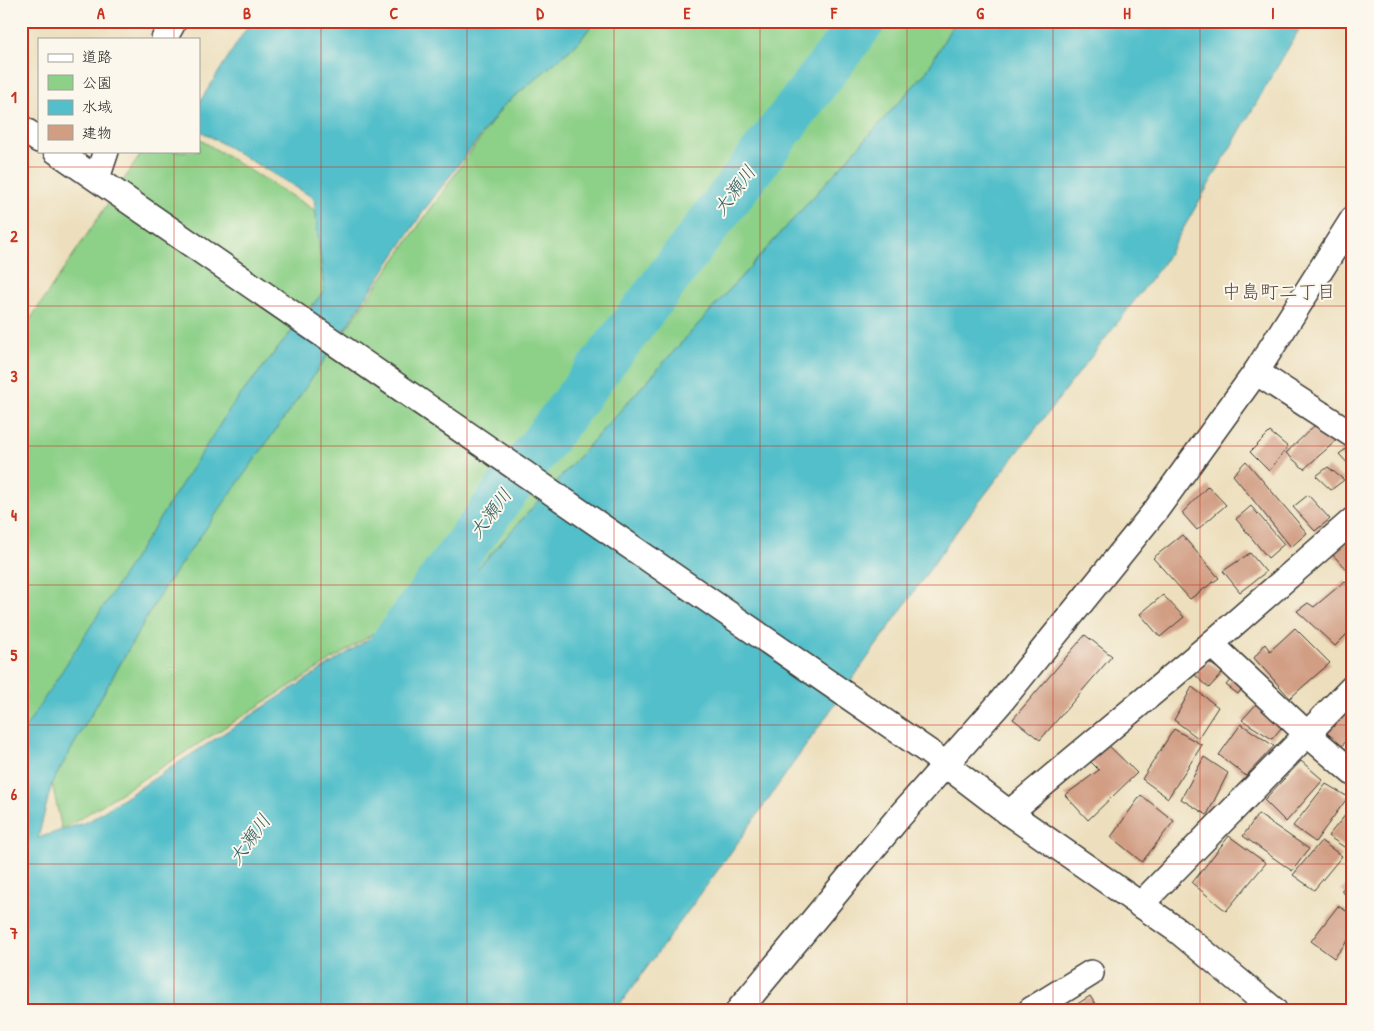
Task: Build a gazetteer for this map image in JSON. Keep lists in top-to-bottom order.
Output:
{
  "districts": ["中島町二丁目"],
  "water": ["大瀬川"],
  "legend": [
    "道路",
    "公園",
    "水域",
    "建物"
  ],
  "grid": {
    "columns": [
      "A",
      "B",
      "C",
      "D",
      "E",
      "F",
      "G",
      "H",
      "I"
    ],
    "rows": [
      "1",
      "2",
      "3",
      "4",
      "5",
      "6",
      "7"
    ]
  }
}
